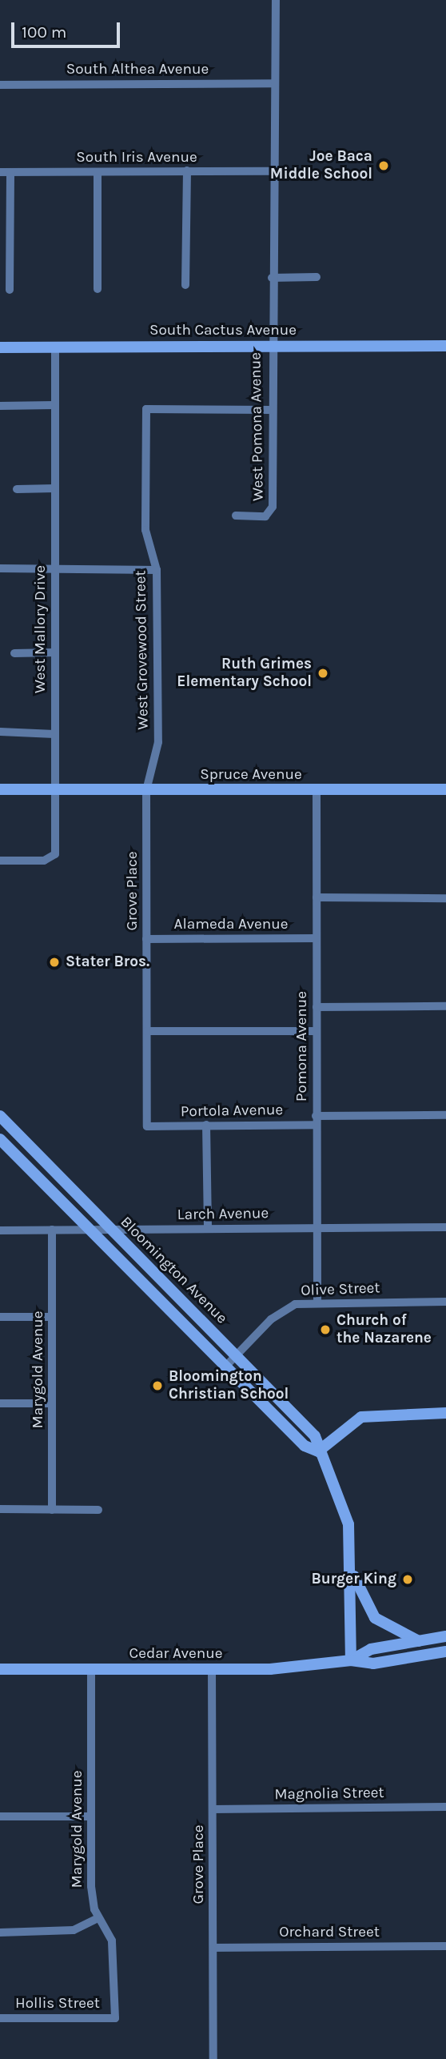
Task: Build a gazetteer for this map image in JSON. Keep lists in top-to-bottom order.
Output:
{
  "streets": {
    "main road": [
      "South Cactus Avenue",
      "Spruce Avenue",
      "Bloomington Avenue",
      "Cedar Avenue"
    ],
    "street": [
      "South Althea Avenue",
      "South Iris Avenue",
      "West Pomona Avenue",
      "West Mallory Drive",
      "West Grovewood Street",
      "Grove Place",
      "Alameda Avenue",
      "Pomona Avenue",
      "Portola Avenue",
      "Larch Avenue",
      "Olive Street",
      "Marygold Avenue",
      "Magnolia Street",
      "Orchard Street",
      "Hollis Street"
    ]
  },
  "crossings": [
    ["South Althea Avenue", "West Pomona Avenue"],
    ["South Iris Avenue", "West Pomona Avenue"],
    ["South Cactus Avenue", "West Pomona Avenue"],
    ["South Cactus Avenue", "West Mallory Drive"],
    ["West Pomona Avenue", "West Grovewood Street"],
    ["West Mallory Drive", "Spruce Avenue"],
    ["West Grovewood Street", "Spruce Avenue"],
    ["West Grovewood Street", "Grove Place"],
    ["Spruce Avenue", "Grove Place"],
    ["Spruce Avenue", "Pomona Avenue"],
    ["Grove Place", "Alameda Avenue"],
    ["Grove Place", "Portola Avenue"],
    ["Grove Place", "Cedar Avenue"],
    ["Grove Place", "Magnolia Street"],
    ["Grove Place", "Orchard Street"],
    ["Alameda Avenue", "Pomona Avenue"],
    ["Pomona Avenue", "Portola Avenue"],
    ["Pomona Avenue", "Larch Avenue"],
    ["Pomona Avenue", "Olive Street"],
    ["Larch Avenue", "Bloomington Avenue"],
    ["Larch Avenue", "Marygold Avenue"],
    ["Bloomington Avenue", "Olive Street"],
    ["Bloomington Avenue", "Cedar Avenue"],
    ["Marygold Avenue", "Cedar Avenue"],
    ["Marygold Avenue", "Hollis Street"]
  ],
  "places": [
    "Joe Baca Middle School",
    "Ruth Grimes Elementary School",
    "Stater Bros.",
    "Church of the Nazarene",
    "Bloomington Christian School",
    "Burger King"
  ],
  "scale_bar": "100 m"
}
